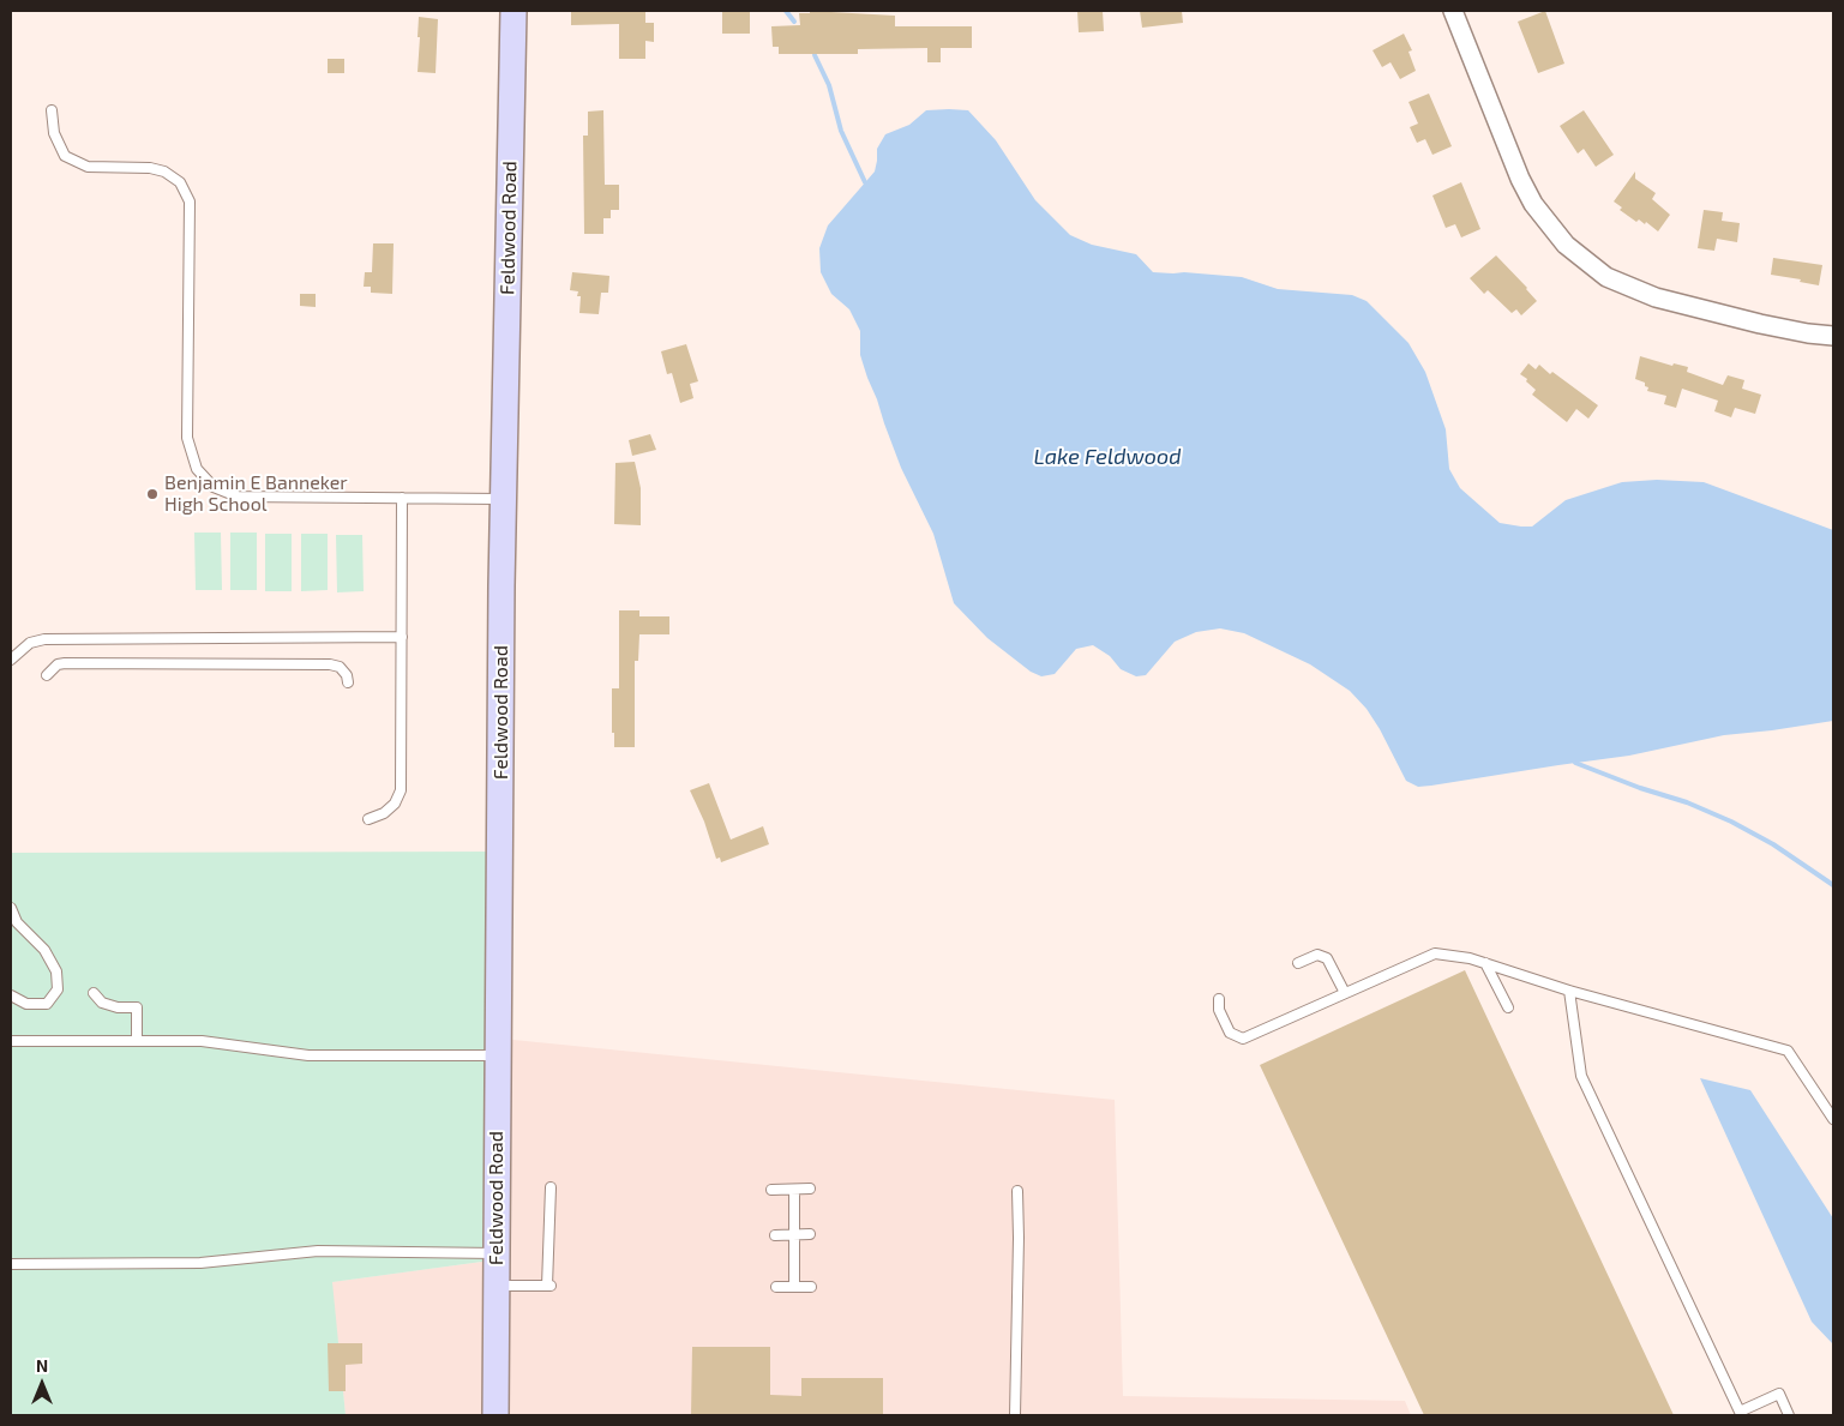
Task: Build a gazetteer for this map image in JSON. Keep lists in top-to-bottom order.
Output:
{
  "streets": {
    "street": ["Feldwood Road"]
  },
  "water": ["Lake Feldwood"],
  "places": ["Benjamin E Banneker High School"],
  "north": "top"
}
